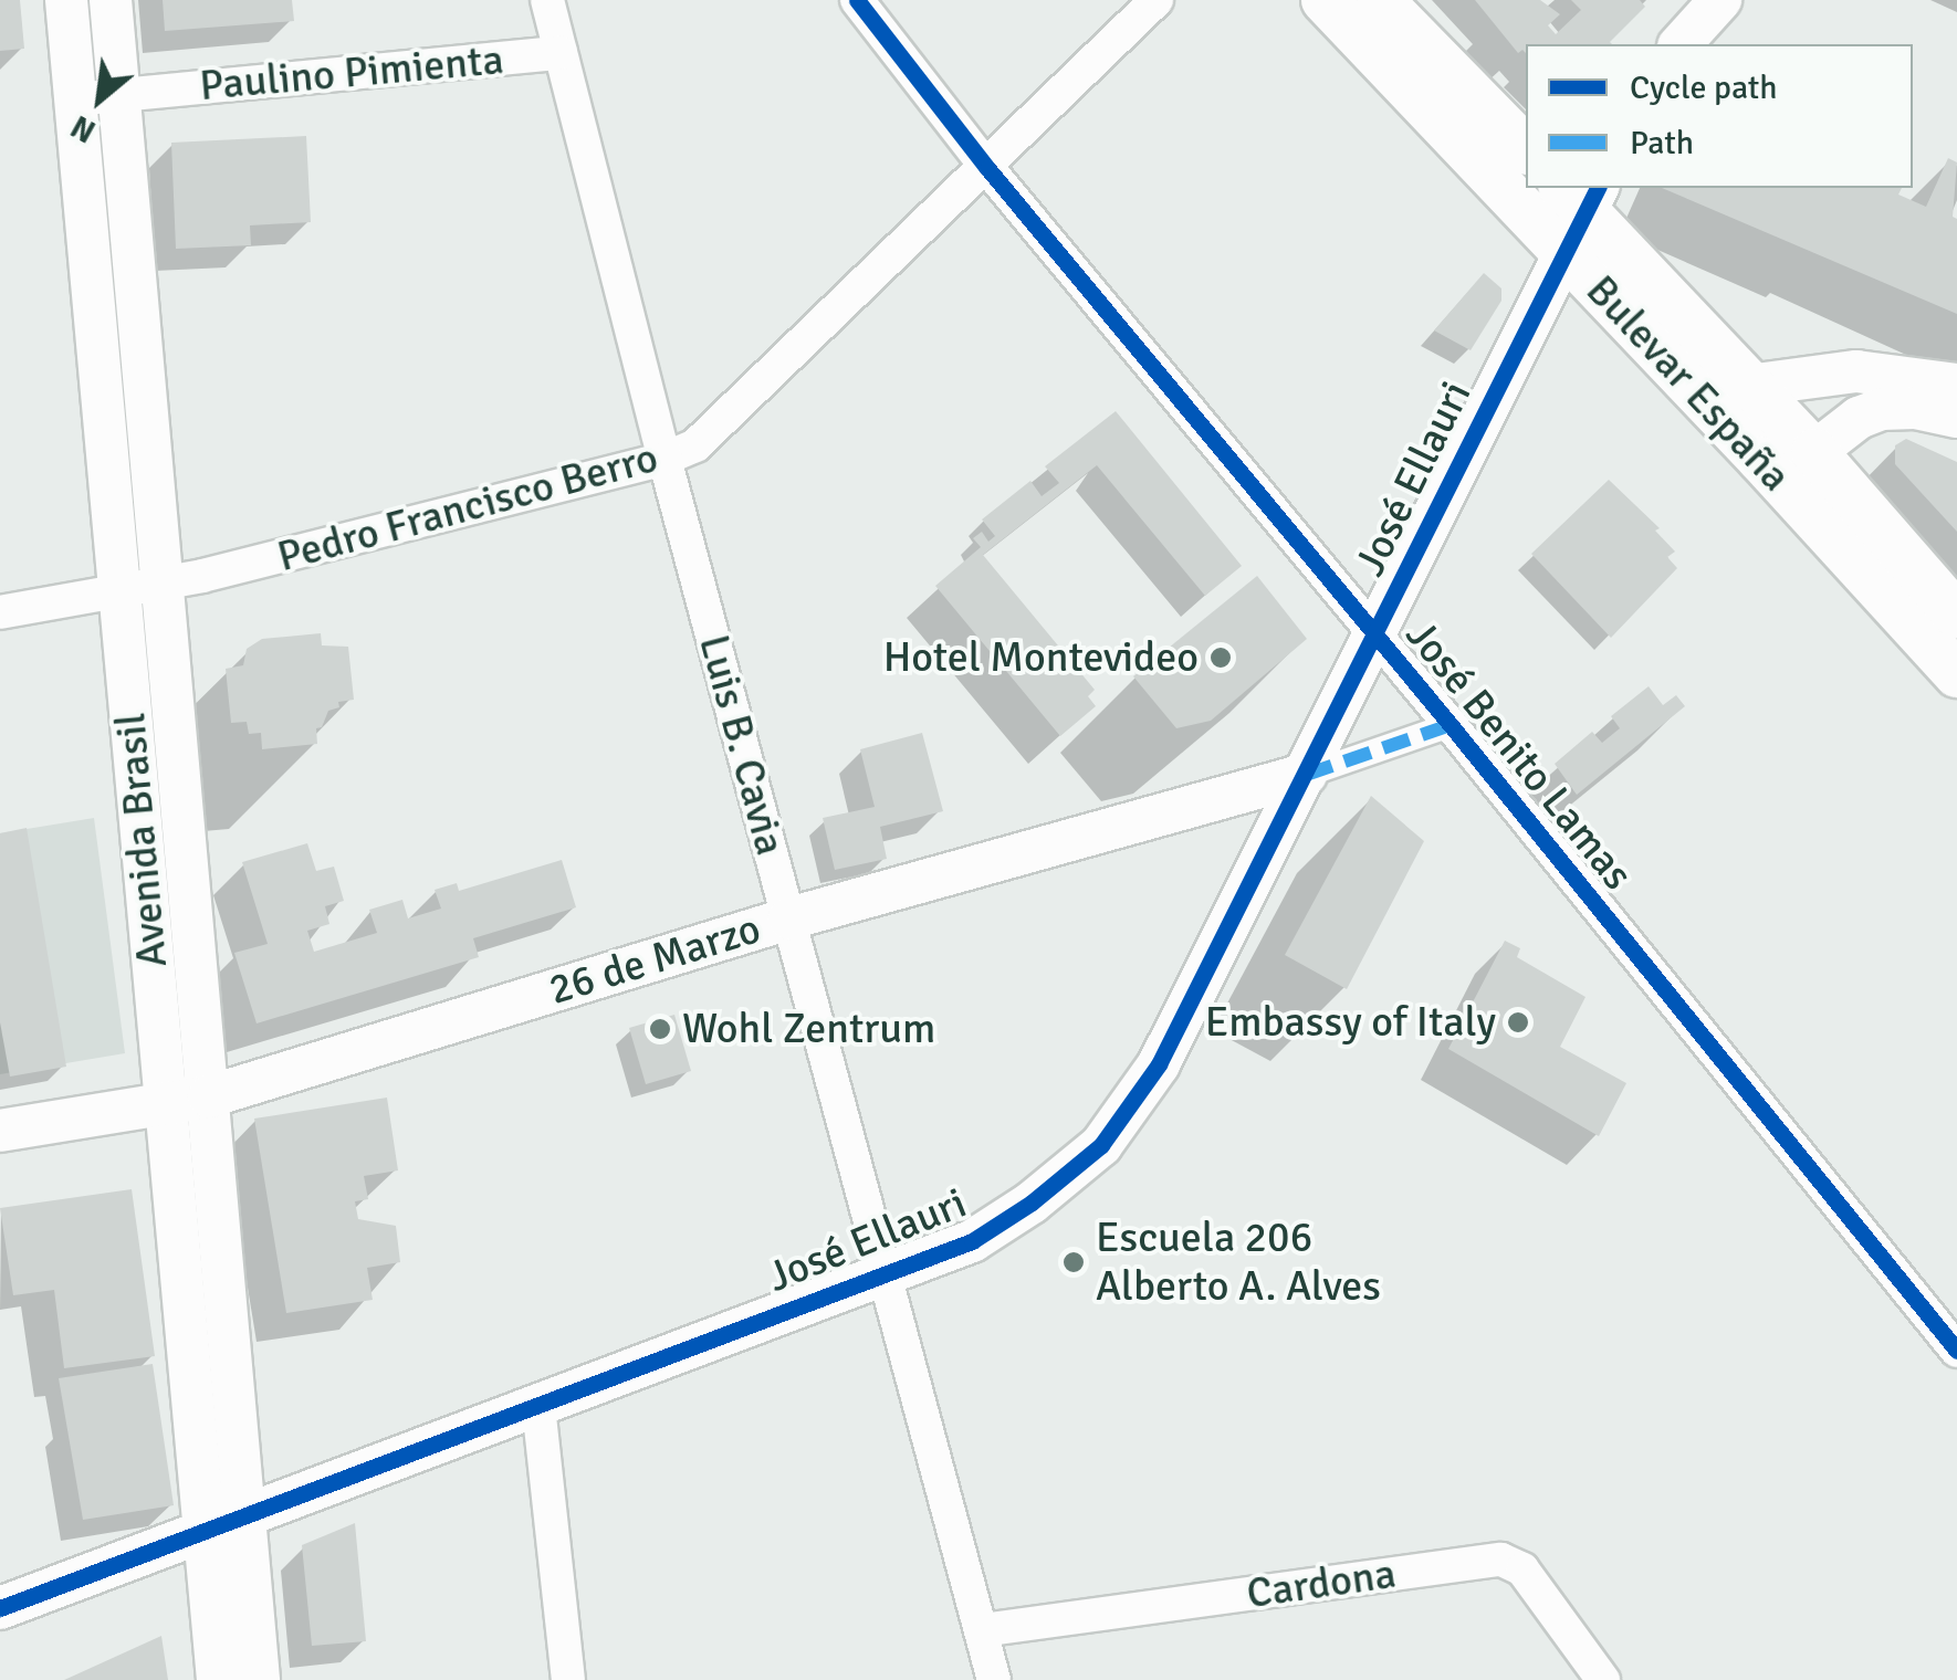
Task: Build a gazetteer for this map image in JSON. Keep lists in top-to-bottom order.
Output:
{
  "streets": {
    "main road": ["Bulevar España"],
    "street": [
      "Paulino Pimienta",
      "José Ellauri",
      "Pedro Francisco Berro",
      "Luis B. Cavia",
      "José Benito Lamas",
      "Avenida Brasil",
      "26 de Marzo",
      "Cardona"
    ]
  },
  "crossings": [
    ["Paulino Pimienta", "Luis B. Cavia"],
    ["Paulino Pimienta", "Avenida Brasil"],
    ["Bulevar España", "José Ellauri"],
    ["José Ellauri", "Luis B. Cavia"],
    ["José Ellauri", "José Benito Lamas"],
    ["José Ellauri", "Avenida Brasil"],
    ["José Ellauri", "26 de Marzo"],
    ["Pedro Francisco Berro", "Luis B. Cavia"],
    ["Pedro Francisco Berro", "José Benito Lamas"],
    ["Pedro Francisco Berro", "Avenida Brasil"],
    ["Luis B. Cavia", "26 de Marzo"],
    ["Luis B. Cavia", "Cardona"],
    ["Avenida Brasil", "26 de Marzo"]
  ],
  "places": [
    "Hotel Montevideo",
    "Embassy of Italy",
    "Wohl Zentrum",
    "Escuela 206 Alberto A. Alves"
  ],
  "legend": ["Cycle path", "Path"],
  "north": "bottom left"
}
